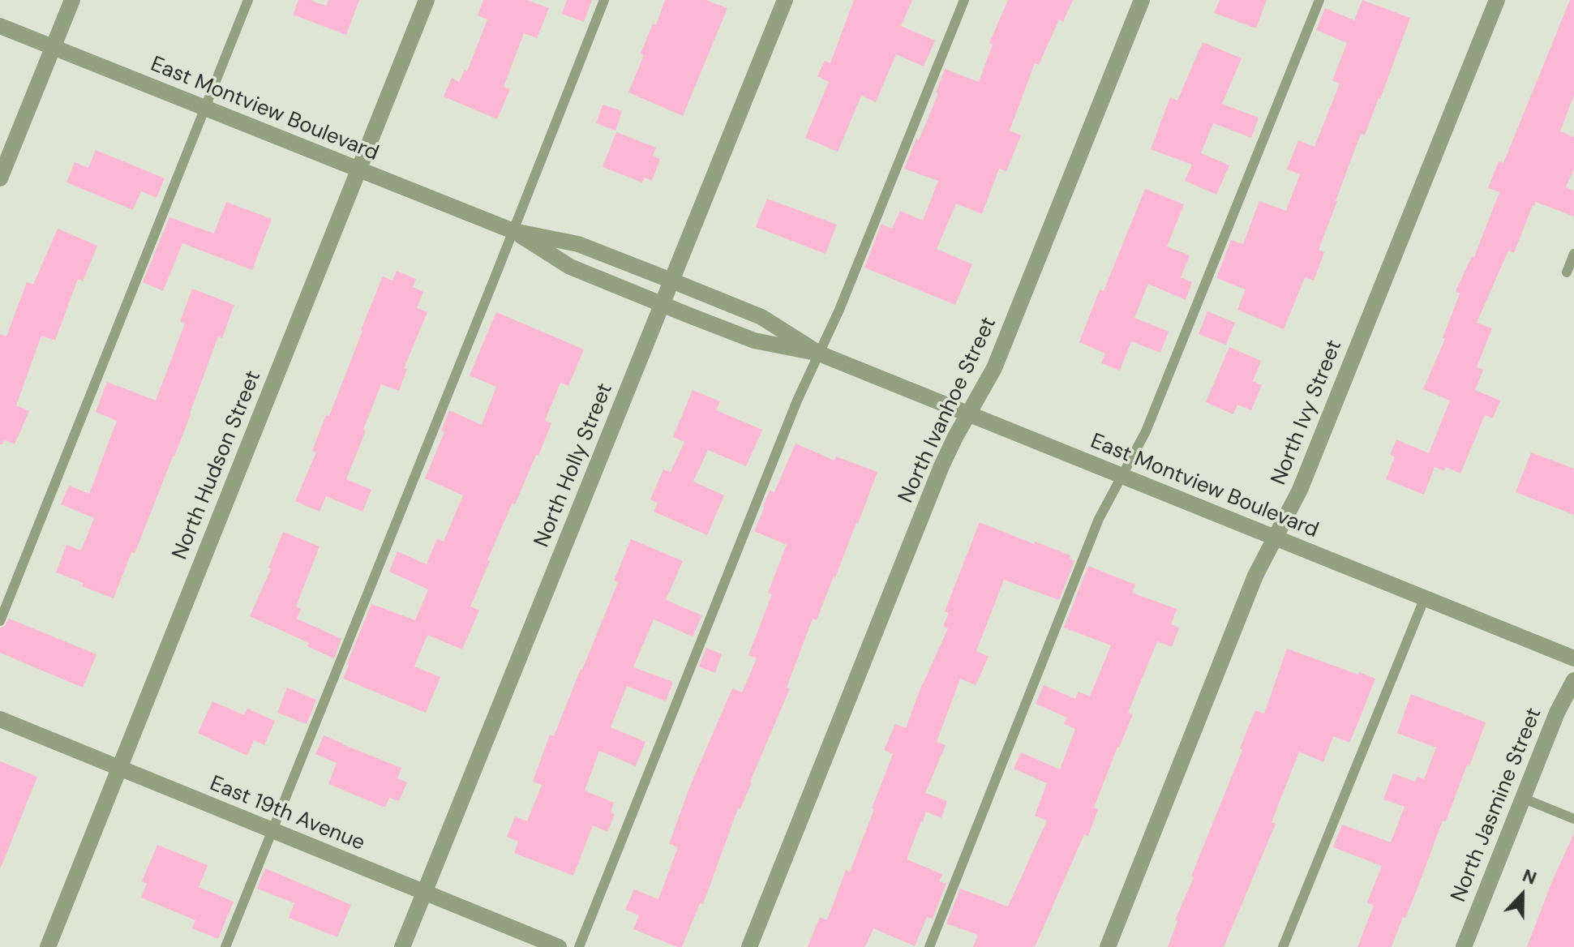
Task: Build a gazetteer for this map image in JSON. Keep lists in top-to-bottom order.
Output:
{
  "streets": {
    "street": [
      "East Montview Boulevard",
      "North Ivanhoe Street",
      "North Ivy Street",
      "North Hudson Street",
      "North Holly Street",
      "North Jasmine Street",
      "East 19th Avenue"
    ]
  },
  "crossings": [
    ["East Montview Boulevard", "North Ivanhoe Street"],
    ["East Montview Boulevard", "North Ivy Street"],
    ["East Montview Boulevard", "North Hudson Street"],
    ["East Montview Boulevard", "North Holly Street"],
    ["North Hudson Street", "East 19th Avenue"],
    ["North Holly Street", "East 19th Avenue"]
  ],
  "north": "top"
}
